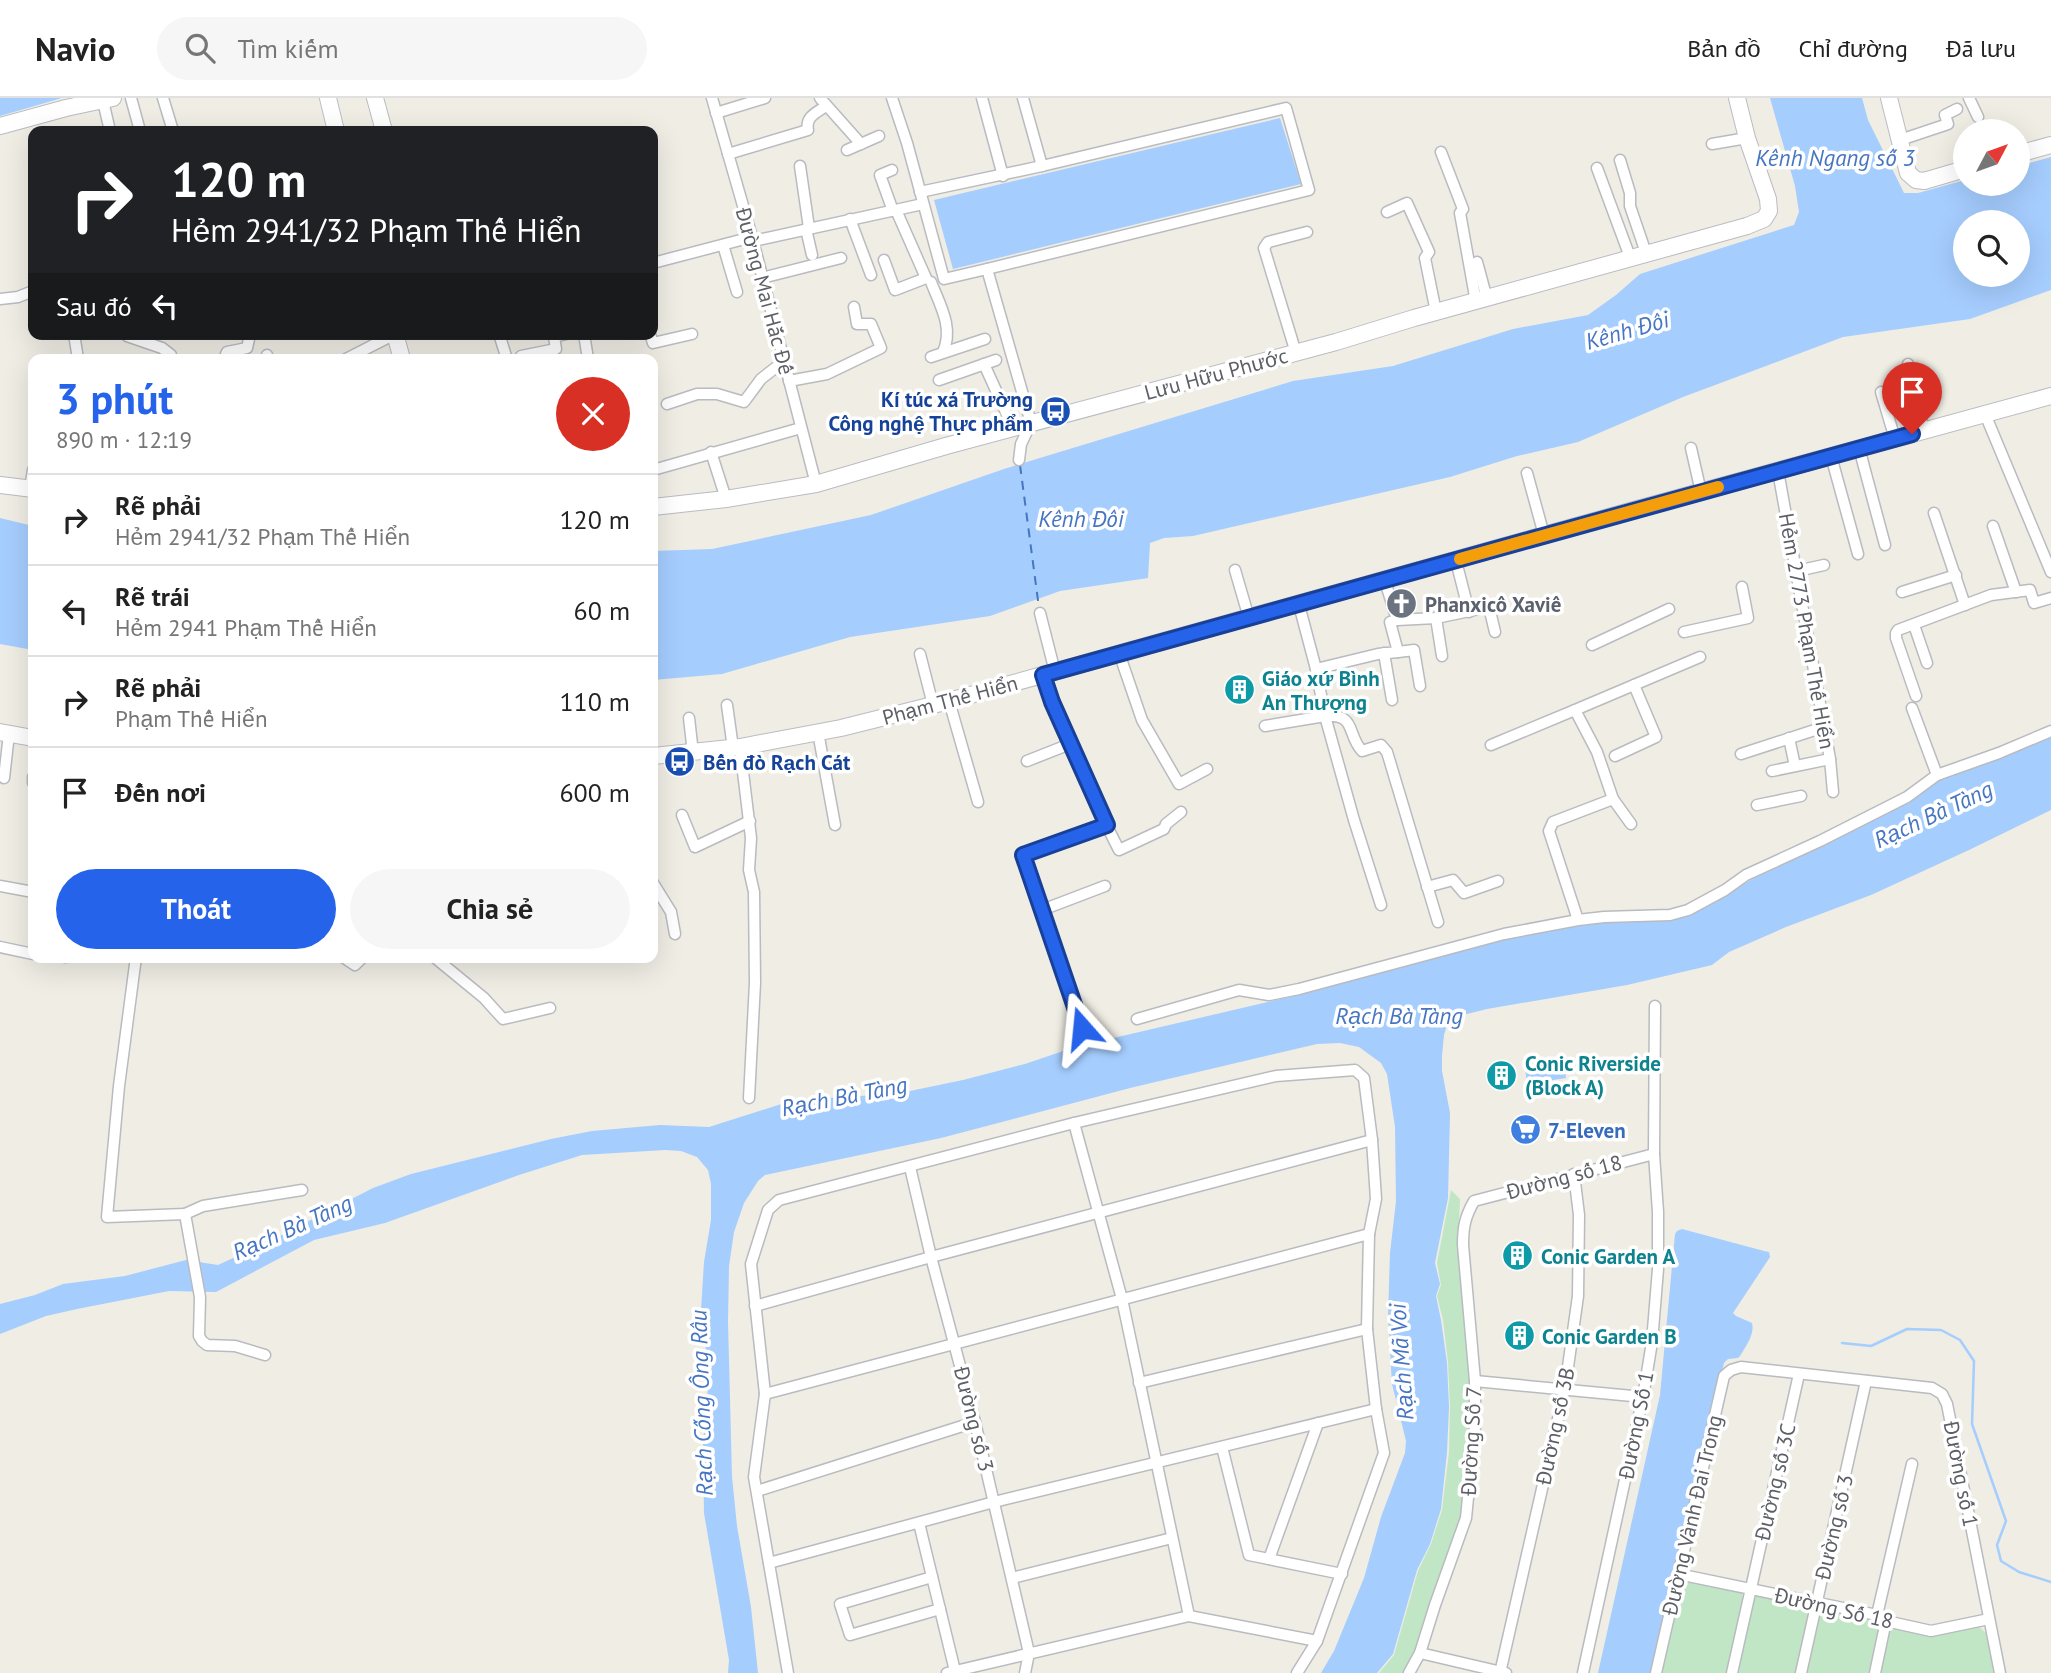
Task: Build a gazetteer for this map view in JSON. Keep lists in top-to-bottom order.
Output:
{
  "streets": {
    "street": [
      "Đường Mai Hắc Đế",
      "Lưu Hữu Phước",
      "Hẻm 2773 Phạm Thế Hiển",
      "Phạm Thế Hiển",
      "Đường số 18",
      "Đường số 3",
      "Đường Số 1",
      "Đường số 3B",
      "Đường Số 7",
      "Đường số 1",
      "Đường số 3C",
      "Đường Vành Đai Trong",
      "Đường Số 18"
    ]
  },
  "crossings": [
    ["Đường Mai Hắc Đế", "Lưu Hữu Phước"],
    ["Hẻm 2773 Phạm Thế Hiển", "Phạm Thế Hiển"],
    ["Đường số 18", "Đường Số 1"],
    ["Đường số 18", "Đường số 3B"],
    ["Đường số 18", "Đường Số 7"],
    ["Đường số 3", "Đường số 1"],
    ["Đường số 3", "Đường Số 18"],
    ["Đường số 1", "Đường số 3C"],
    ["Đường số 1", "Đường Vành Đai Trong"],
    ["Đường số 1", "Đường Số 18"],
    ["Đường số 3C", "Đường Số 18"],
    ["Đường Vành Đai Trong", "Đường Số 18"]
  ],
  "water": [
    "Kênh Ngang số 3",
    "Kênh Đôi",
    "Rạch Bà Tàng",
    "Rạch Mã Voi",
    "Rạch Cống Ông Râu"
  ],
  "places": {
    "bus stop": ["Kí túc xá Trường Công nghệ Thực phẩm", "Bến đò Rạch Cát"],
    "church": ["Phanxicô Xaviê"],
    "building": [
      "Giáo xứ Bình An Thượng",
      "Conic Riverside (Block A)",
      "Conic Garden A",
      "Conic Garden B"
    ],
    "supermarket": ["7-Eleven"]
  },
  "north": "top right",
  "page": {
    "header": "Navio",
    "search": "Tìm kiếm",
    "nav": ["Bản đồ", "Chỉ đường", "Đã lưu"],
    "turn": ["120 m", "Hẻm 2941/32 Phạm Thế Hiển"],
    "then": "Sau đó",
    "heading": ["3 phút", "890 m · 12:19"],
    "list": [
      {
        "name": "Rẽ phải",
        "note": "Hẻm 2941/32 Phạm Thế Hiển",
        "value": "120 m"
      },
      {
        "name": "Rẽ trái",
        "note": "Hẻm 2941 Phạm Thế Hiển",
        "value": "60 m"
      },
      {
        "name": "Rẽ phải",
        "note": "Phạm Thế Hiển",
        "value": "110 m"
      },
      {
        "name": "Đến nơi",
        "value": "600 m"
      }
    ],
    "buttons": ["Thoát", "Chia sẻ"]
  }
}
